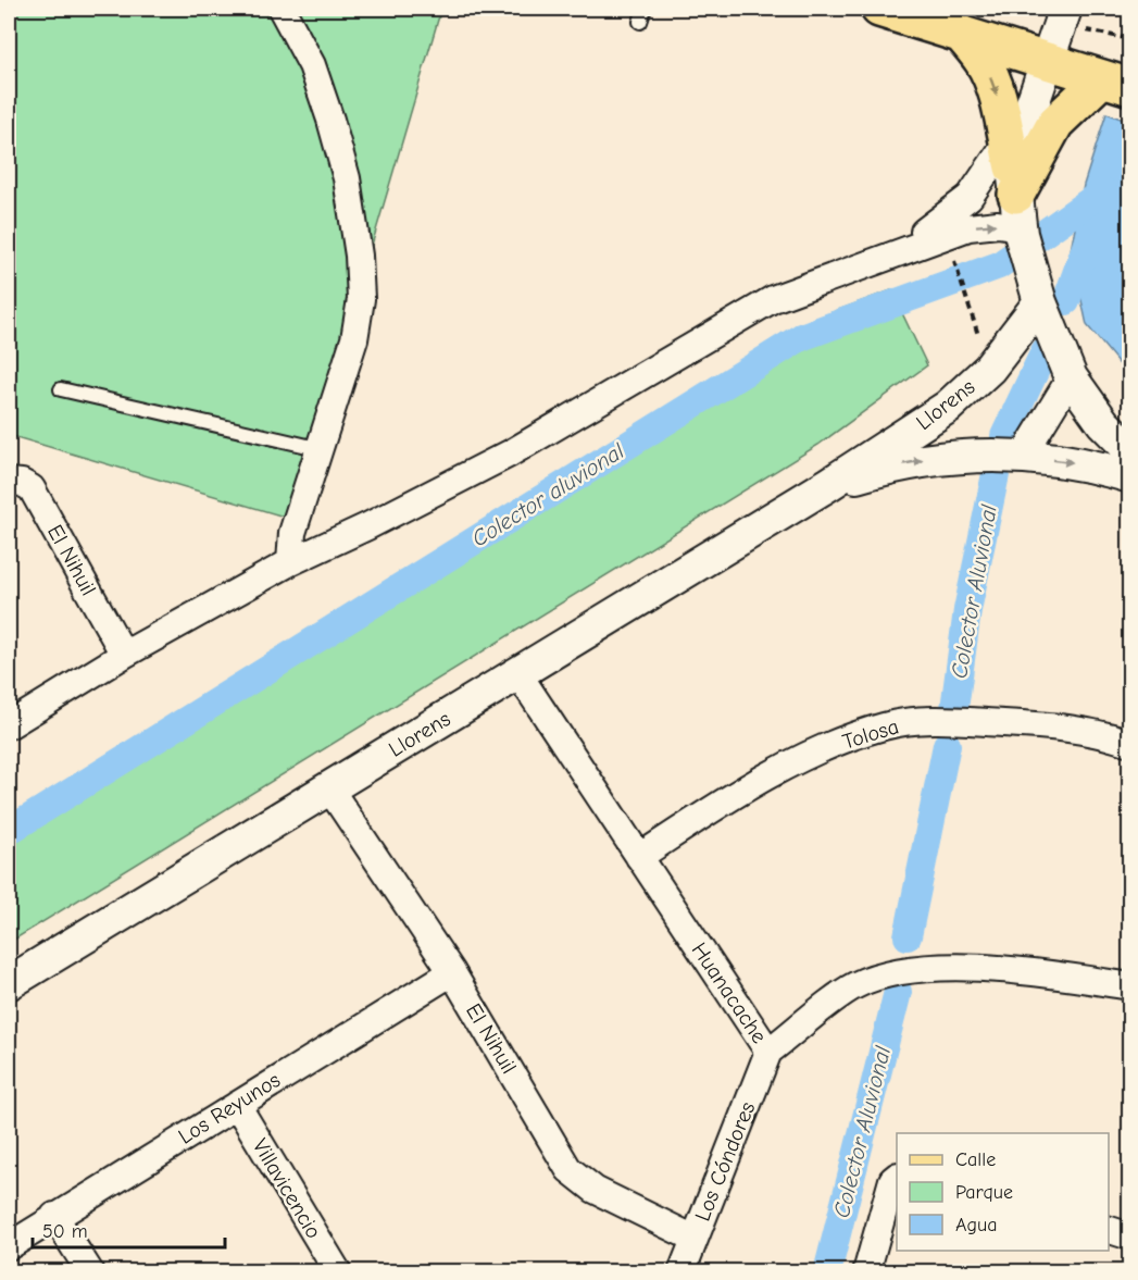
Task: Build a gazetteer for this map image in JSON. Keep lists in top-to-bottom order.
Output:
{
  "streets": {
    "street": [
      "Llorens",
      "El Nihuil",
      "Tolosa",
      "Huanacache",
      "Los Reyunos",
      "Los Cóndores",
      "Villavicencio"
    ]
  },
  "crossings": [
    ["Llorens", "El Nihuil"],
    ["Llorens", "Huanacache"],
    ["El Nihuil", "Los Reyunos"],
    ["El Nihuil", "Los Cóndores"],
    ["Tolosa", "Huanacache"],
    ["Huanacache", "Los Cóndores"],
    ["Los Reyunos", "Villavicencio"]
  ],
  "water": ["Colector aluvional", "Colector Aluvional"],
  "legend": ["Calle", "Parque", "Agua"],
  "scale_bar": "50 m"
}
